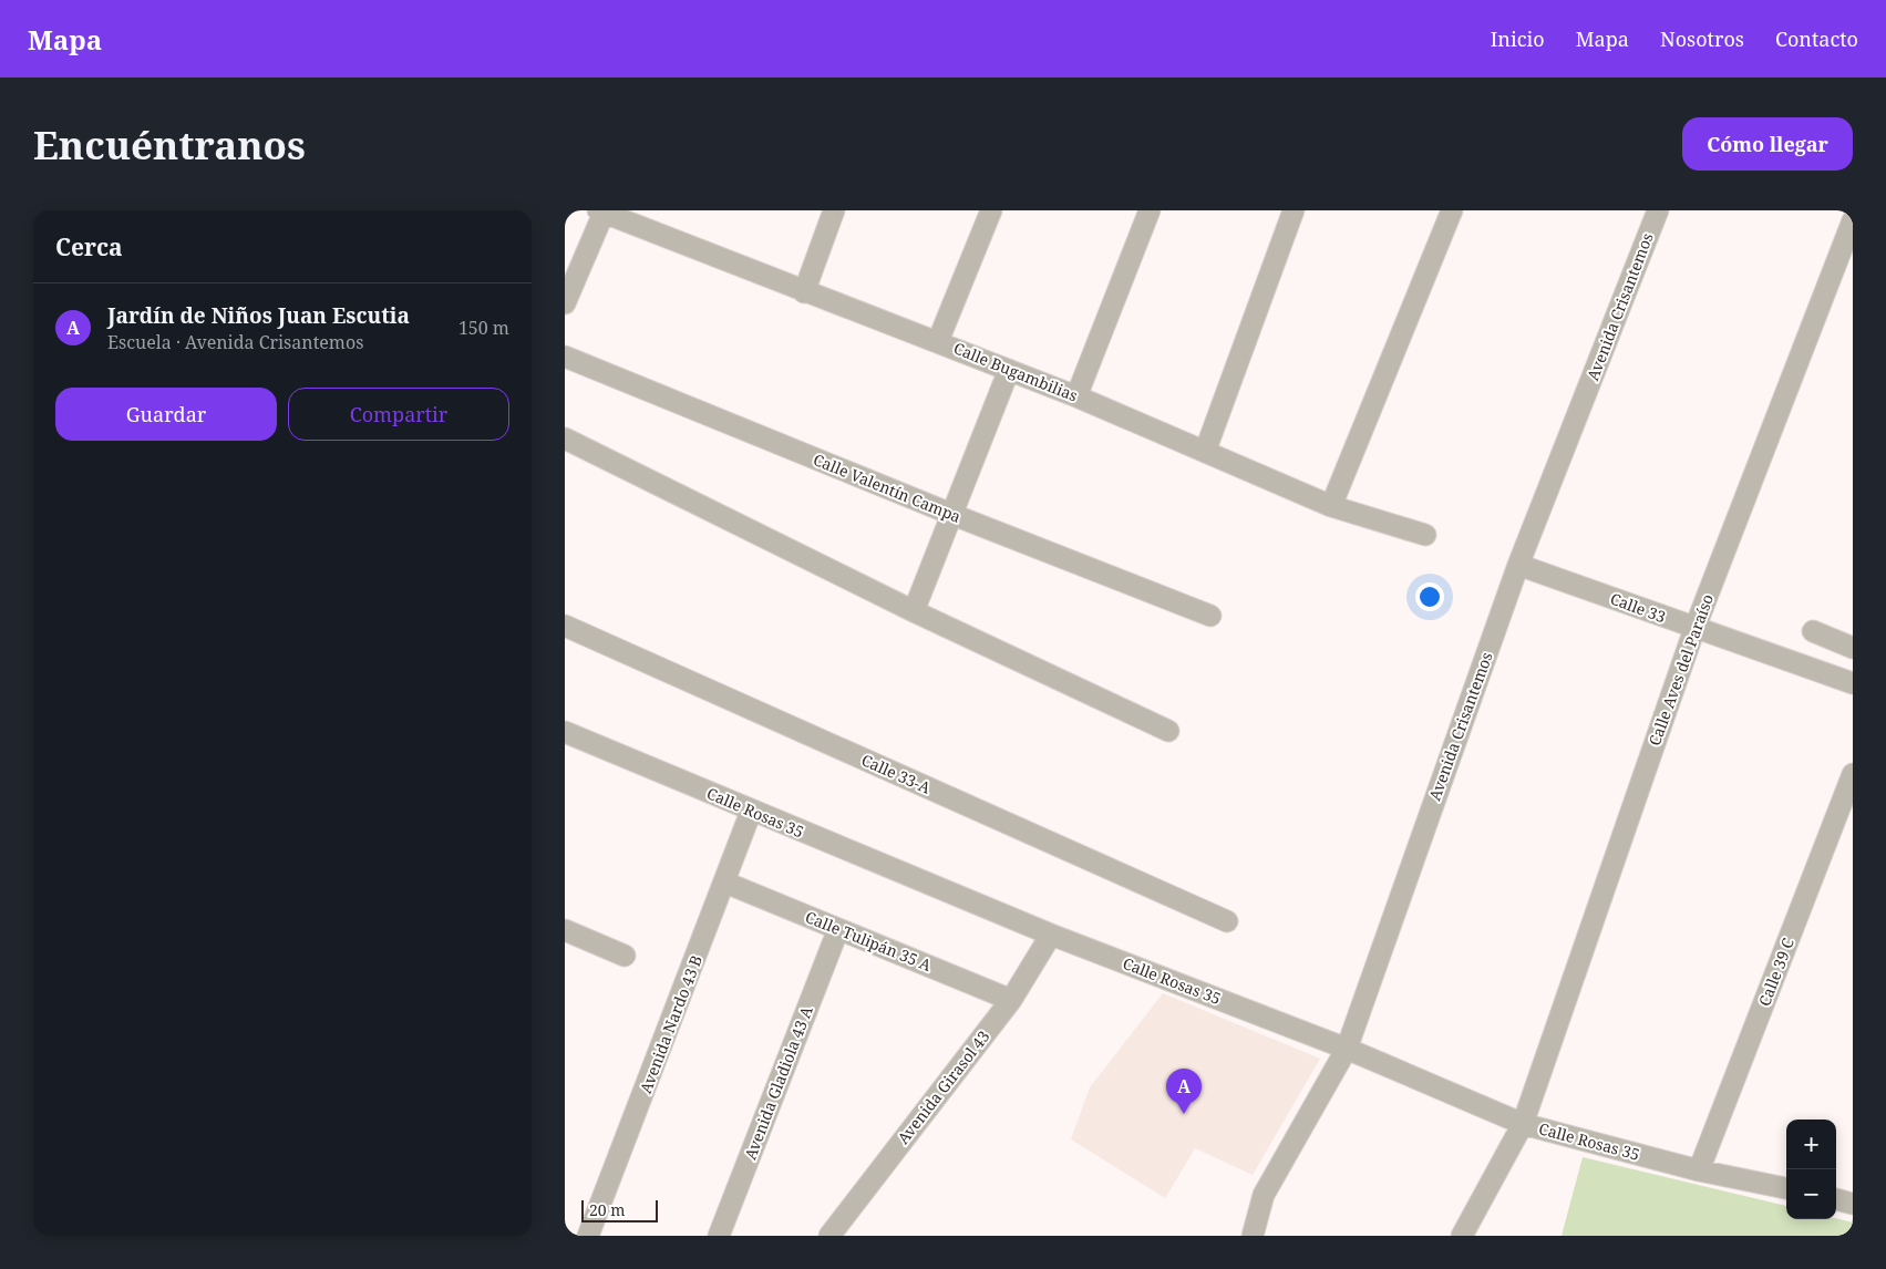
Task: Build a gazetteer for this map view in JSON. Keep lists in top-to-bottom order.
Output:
{
  "streets": {
    "street": [
      "Avenida Crisantemos",
      "Calle Bugambilias",
      "Calle Valentín Campa",
      "Calle 33",
      "Calle Aves del Paraíso",
      "Calle 33-A",
      "Calle Rosas 35",
      "Calle Tulipán 35 A",
      "Calle 39 C",
      "Avenida Nardo 43 B",
      "Avenida Gladiola 43 A",
      "Avenida Girasol 43"
    ]
  },
  "crossings": [
    ["Avenida Crisantemos", "Calle 33"],
    ["Avenida Crisantemos", "Calle Rosas 35"],
    ["Calle 33", "Calle Aves del Paraíso"],
    ["Calle Aves del Paraíso", "Calle Rosas 35"],
    ["Calle Rosas 35", "Calle 39 C"],
    ["Calle Rosas 35", "Avenida Nardo 43 B"],
    ["Calle Rosas 35", "Avenida Girasol 43"],
    ["Calle Tulipán 35 A", "Avenida Nardo 43 B"],
    ["Calle Tulipán 35 A", "Avenida Gladiola 43 A"],
    ["Calle Tulipán 35 A", "Avenida Girasol 43"]
  ],
  "scale_bar": "20 m",
  "page": {
    "header": "Mapa",
    "nav": [
      "Inicio",
      "Mapa",
      "Nosotros",
      "Contacto"
    ],
    "buttons": [
      "Cómo llegar",
      ["Guardar", "Compartir"]
    ],
    "title": "Encuéntranos",
    "heading": "Cerca",
    "list": [
      {
        "mark": "A",
        "name": "Jardín de Niños Juan Escutia",
        "note": "Escuela · Avenida Crisantemos",
        "value": "150 m"
      }
    ],
    "pins": "A",
    "map_buttons": ["+", "−"],
    "scale": "20 m"
  }
}
